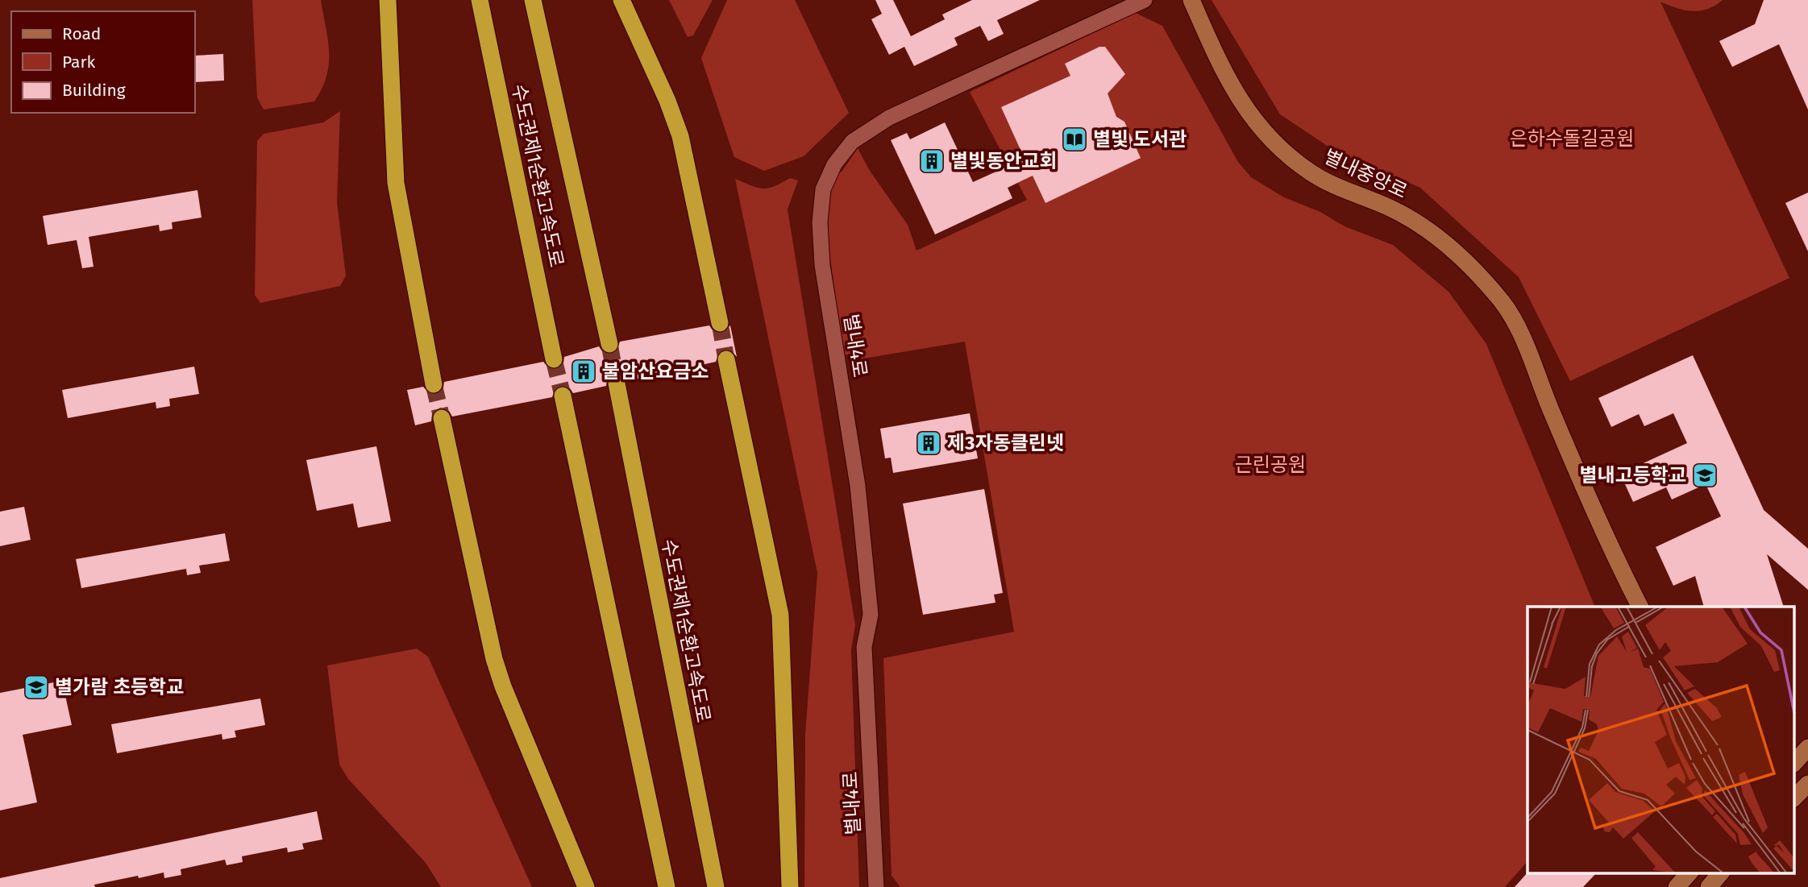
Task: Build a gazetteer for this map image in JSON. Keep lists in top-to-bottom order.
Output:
{
  "streets": {
    "highway": ["수도권제1순환고속도로"],
    "street": ["별내중앙로", "별내4로"]
  },
  "parks": ["은하수돌길공원", "근린공원"],
  "places": {
    "library": ["별빛 도서관"],
    "building": ["별빛동안교회", "불암산요금소", "제3자동클린넷"],
    "school or university": ["별내고등학교", "별가람 초등학교"]
  },
  "legend": ["Road", "Park", "Building"]
}
